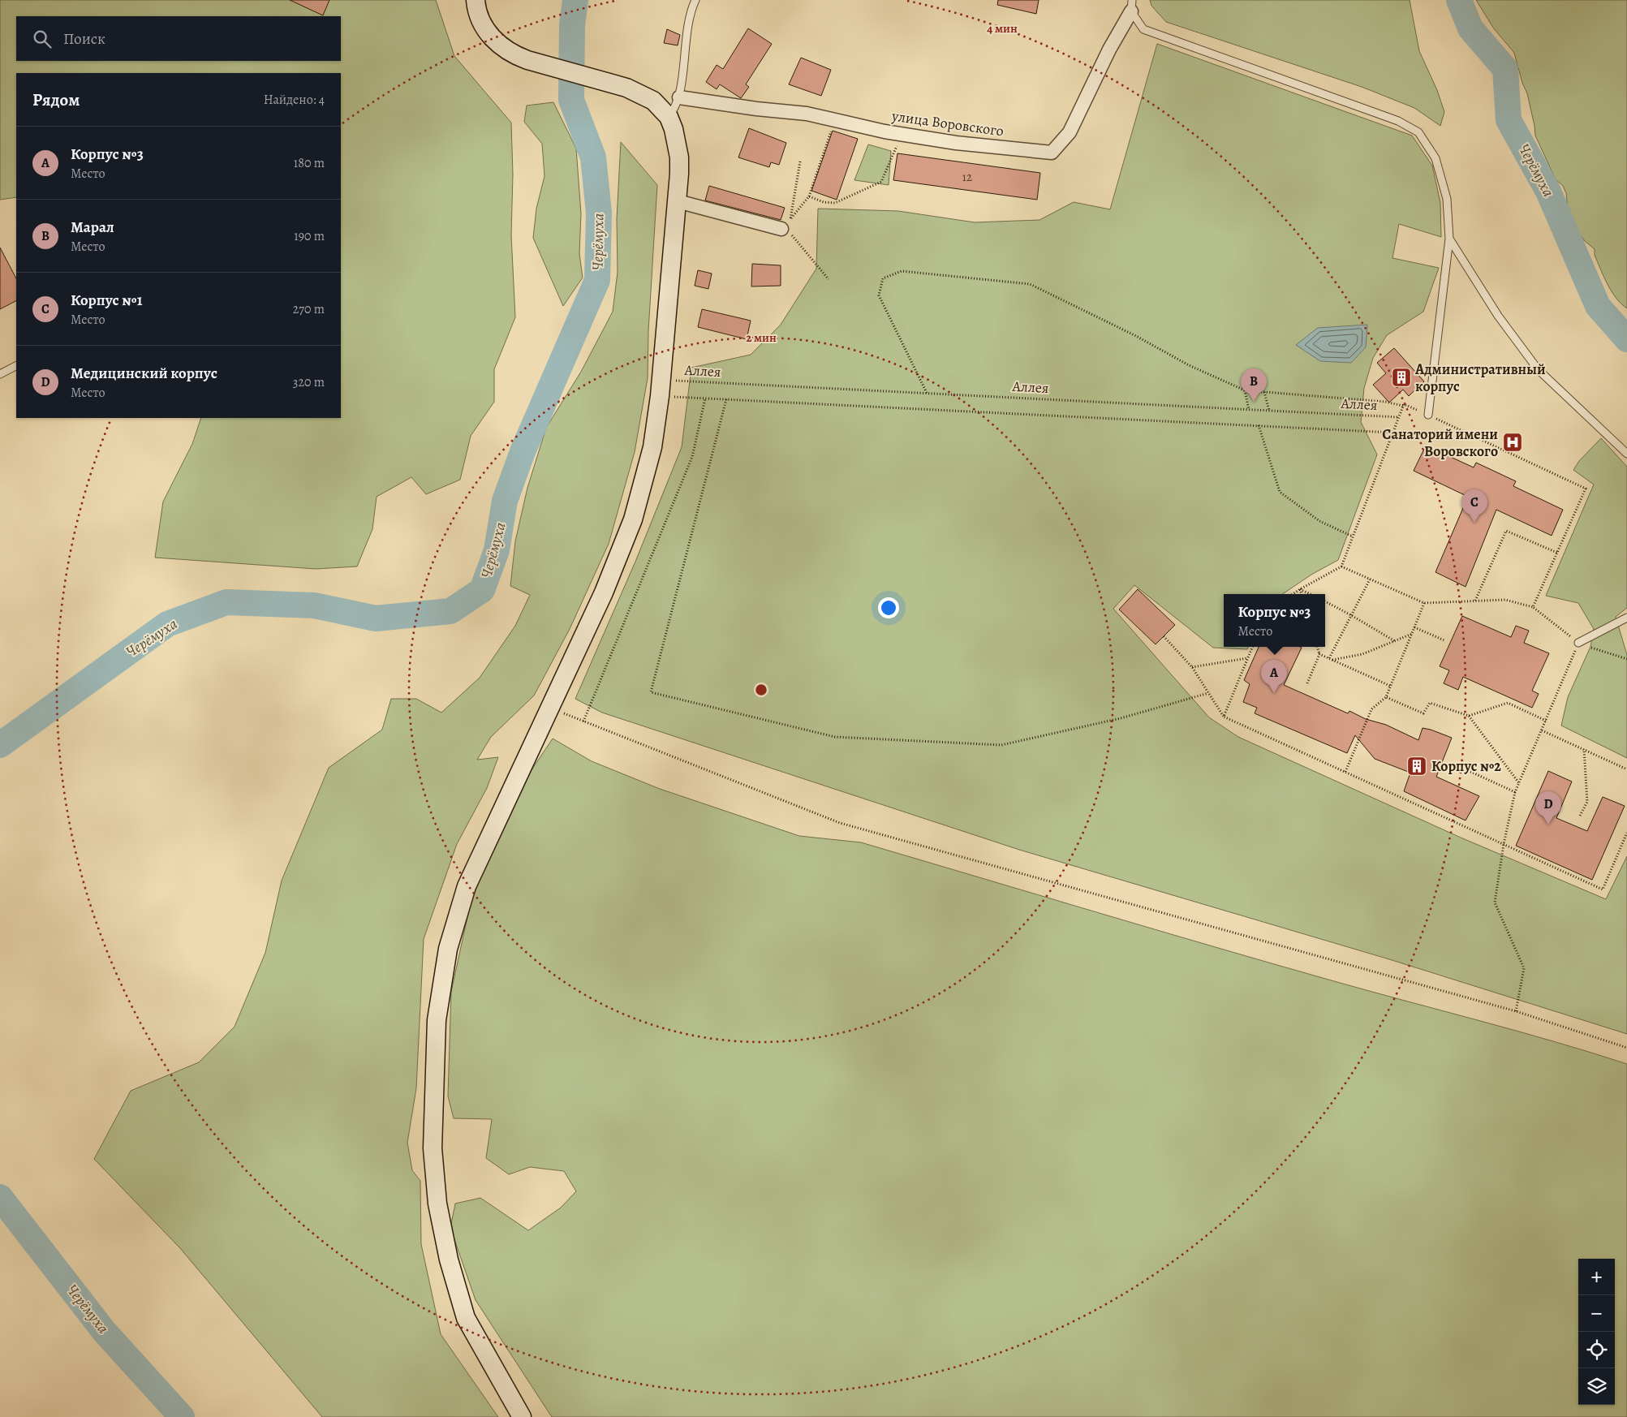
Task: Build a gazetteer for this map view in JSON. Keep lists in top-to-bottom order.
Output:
{
  "streets": {
    "street": ["улица Воровского"],
    "path": ["Аллея"]
  },
  "water": ["Черёмуха"],
  "places": {
    "building": ["Административный корпус", "Корпус №2"],
    "hospital": ["Санаторий имени Воровского"]
  },
  "house_numbers": ["12"],
  "page": {
    "search": "Поиск",
    "heading": ["Рядом", "Найдено: 4"],
    "list": [
      {
        "mark": "A",
        "name": "Корпус №3",
        "note": "Место",
        "value": "180 m"
      },
      {
        "mark": "B",
        "name": "Марал",
        "note": "Место",
        "value": "190 m"
      },
      {
        "mark": "C",
        "name": "Корпус №1",
        "note": "Место",
        "value": "270 m"
      },
      {
        "mark": "D",
        "name": "Медицинский корпус",
        "note": "Место",
        "value": "320 m"
      }
    ],
    "pins": [
      "B",
      "C",
      "A",
      "D"
    ],
    "popup": ["Корпус №3", "Место"],
    "map_buttons": ["+", "−"]
  },
  "rings": ["4 мин", "2 мин"]
}
